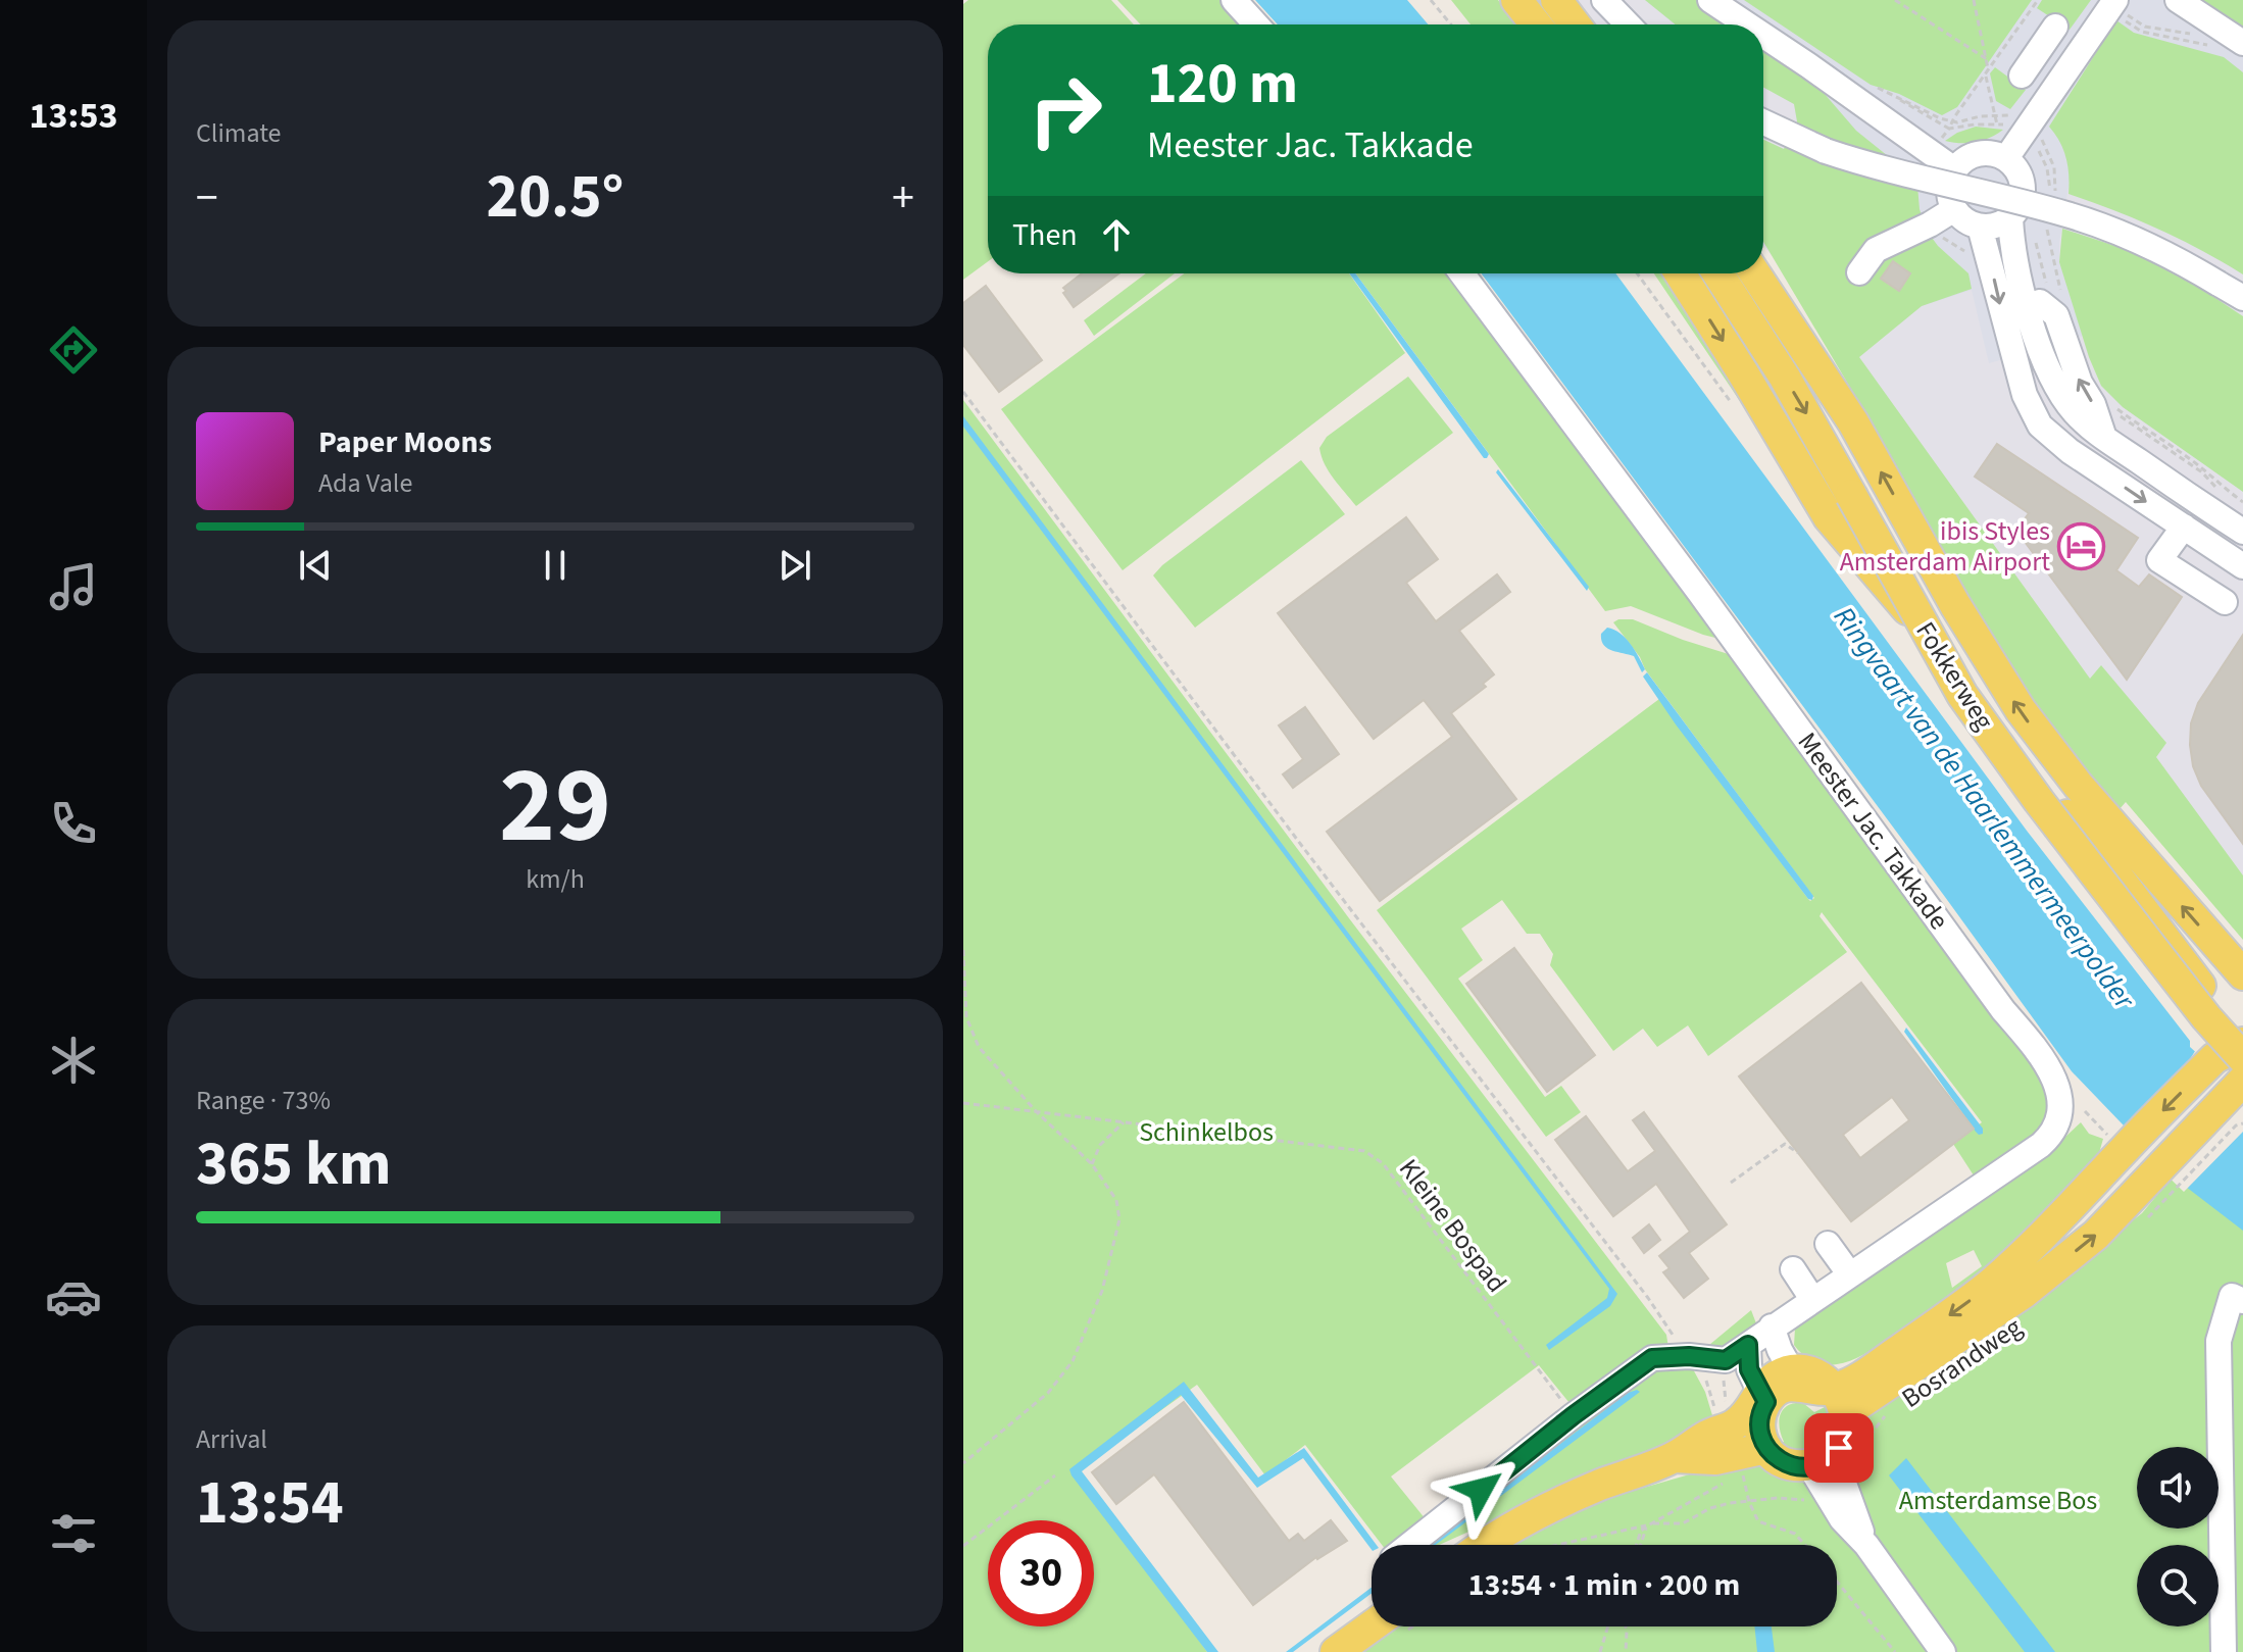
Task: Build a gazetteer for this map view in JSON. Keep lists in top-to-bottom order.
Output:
{
  "streets": {
    "main road": ["Fokkerweg", "Bosrandweg"],
    "street": ["Meester Jac. Takkade"],
    "path": ["Kleine Bospad"]
  },
  "crossings": [
    ["Fokkerweg", "Bosrandweg"]
  ],
  "water": ["Ringvaart van de Haarlemmermeerpolder"],
  "parks": ["Schinkelbos", "Amsterdamse Bos"],
  "places": {
    "hotel": ["ibis Styles Amsterdam Airport"]
  },
  "page": {
    "tabs": "13:53",
    "tile": [
      "Climate",
      ["29", "km/h"],
      ["Range · 73%", "365 km"],
      ["Arrival", "13:54"]
    ],
    "turn": ["120 m", "Meester Jac. Takkade"],
    "heat": ["−", "20.5°", "+"],
    "then": "Then",
    "song": ["Paper Moons", "Ada Vale"],
    "limit": "30",
    "trip": "13:54 · 1 min · 200 m"
  }
}
